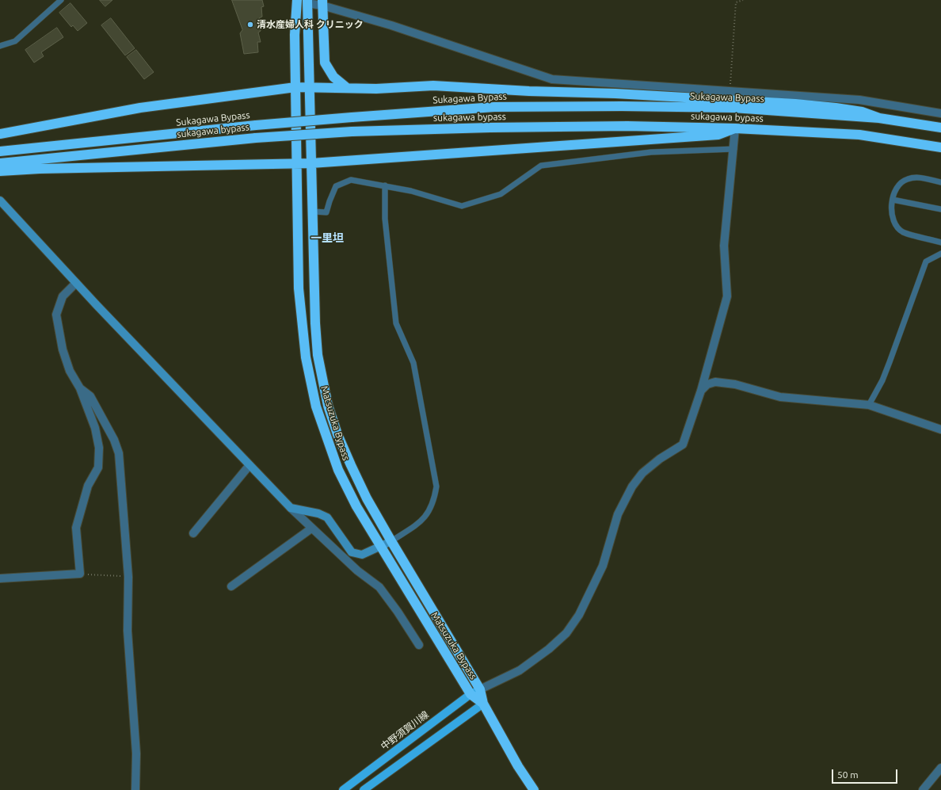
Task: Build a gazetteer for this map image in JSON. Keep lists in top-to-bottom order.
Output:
{
  "streets": {
    "highway": ["Sukagawa Bypass", "sukagawa bypass", "Matsuzuka Bypass"],
    "main road": ["中野須賀川線"]
  },
  "crossings": [
    ["Matsuzuka Bypass", "中野須賀川線"]
  ],
  "districts": ["一里坦"],
  "places": ["清水産婦人科 クリニック"],
  "scale_bar": "50 m"
}
